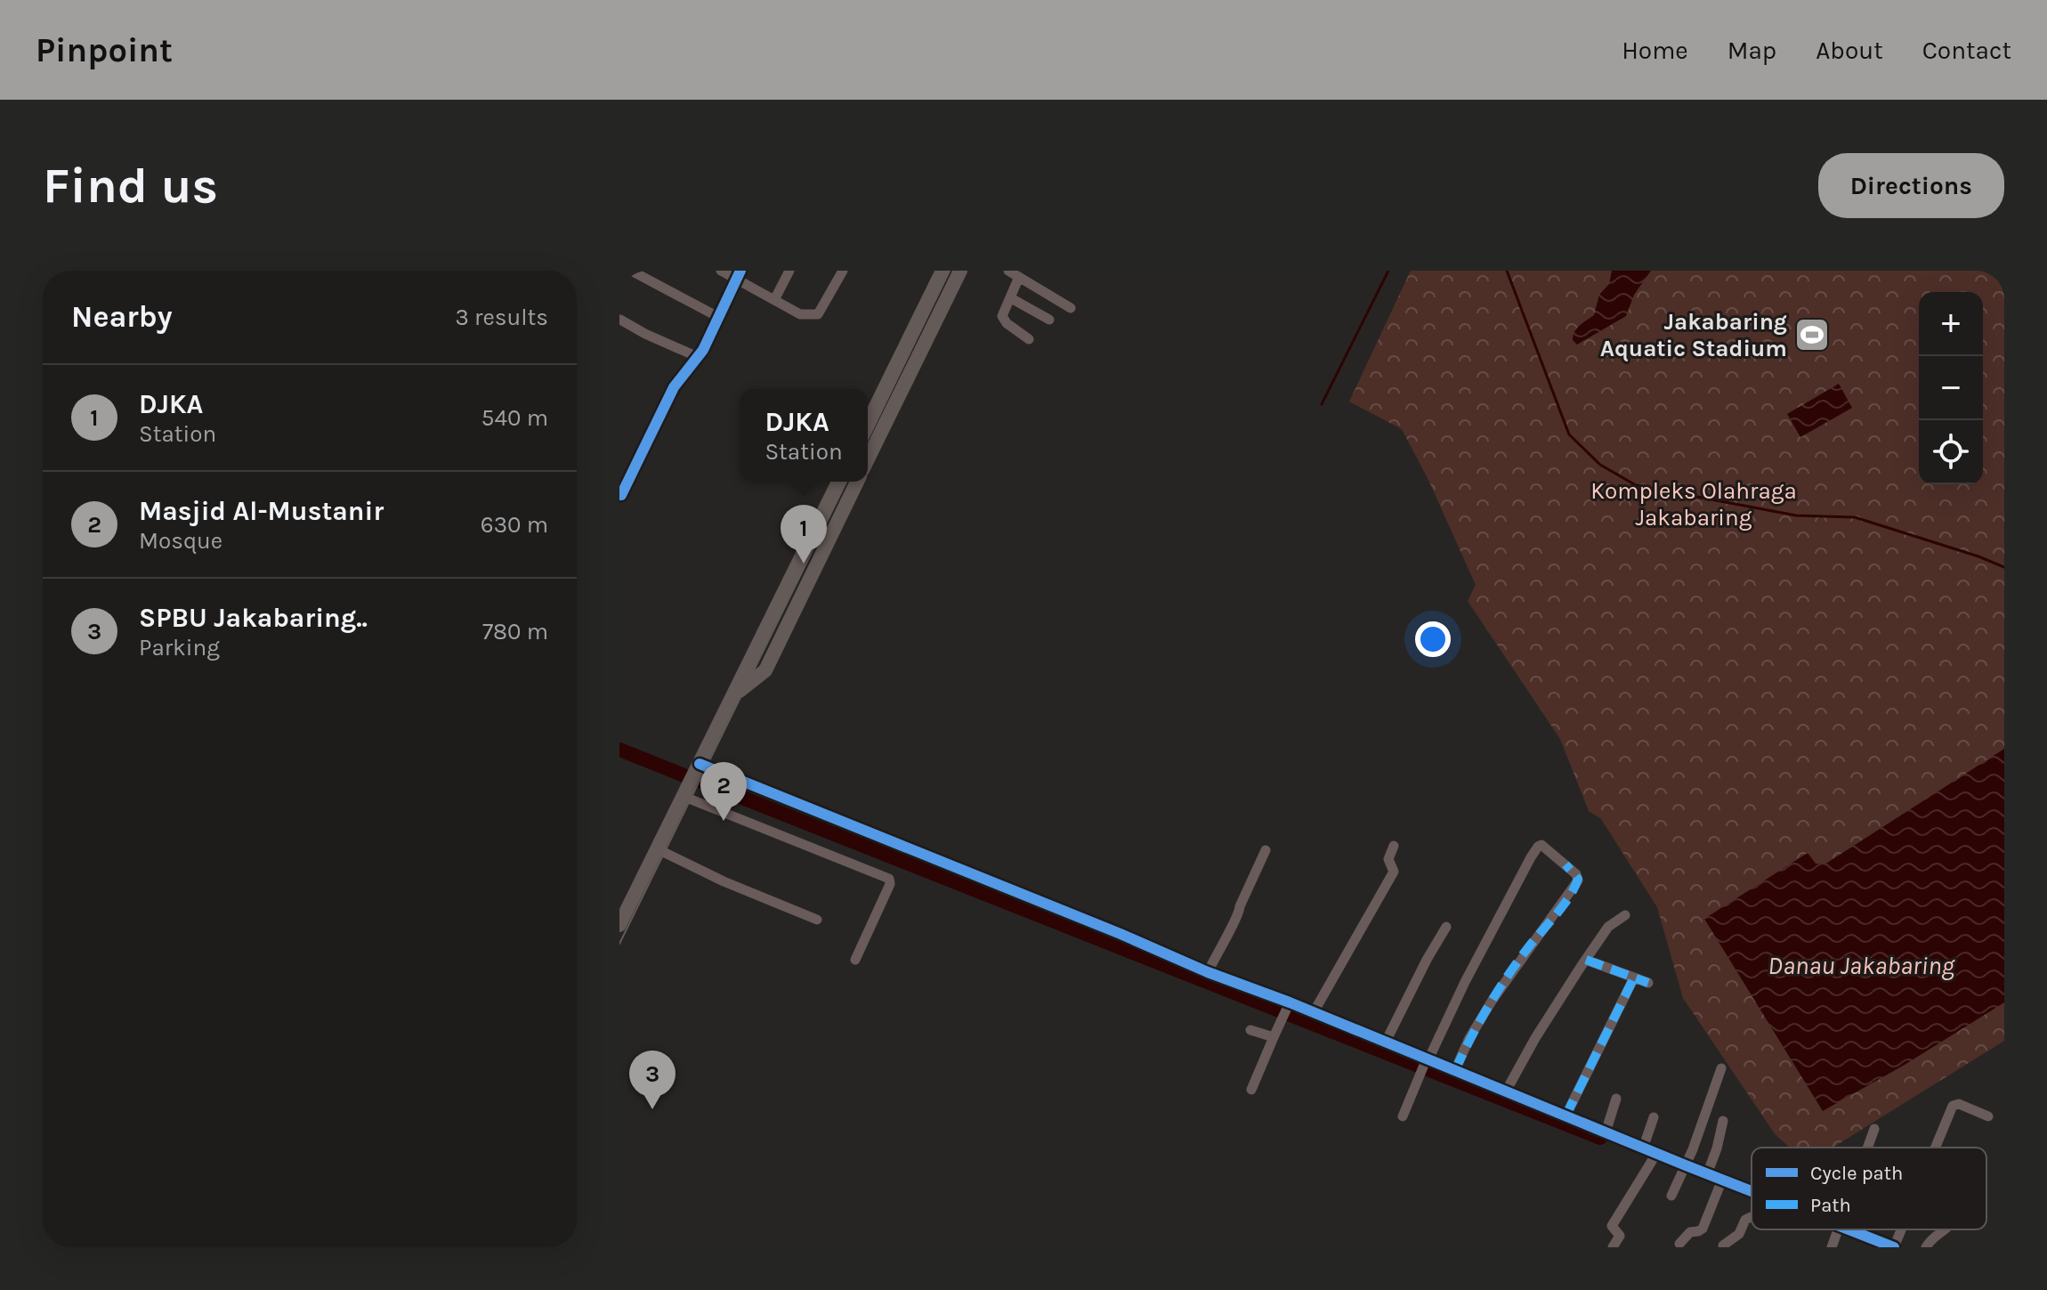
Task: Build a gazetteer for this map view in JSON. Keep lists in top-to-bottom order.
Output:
{
  "water": ["Danau Jakabaring"],
  "parks": ["Kompleks Olahraga Jakabaring"],
  "places": {
    "sports": ["Jakabaring Aquatic Stadium"]
  },
  "legend": ["Cycle path", "Path"],
  "page": {
    "header": "Pinpoint",
    "nav": [
      "Home",
      "Map",
      "About",
      "Contact"
    ],
    "buttons": "Directions",
    "title": "Find us",
    "heading": ["Nearby", "3 results"],
    "map_buttons": ["+", "−"],
    "list": [
      {
        "mark": "1",
        "name": "DJKA",
        "note": "Station",
        "value": "540 m"
      },
      {
        "mark": "2",
        "name": "Masjid Al-Mustanir",
        "note": "Mosque",
        "value": "630 m"
      },
      {
        "mark": "3",
        "name": "SPBU Jakabaring..",
        "note": "Parking",
        "value": "780 m"
      }
    ],
    "popup": ["DJKA", "Station"],
    "pins": ["1", "2", "3"]
  }
}
